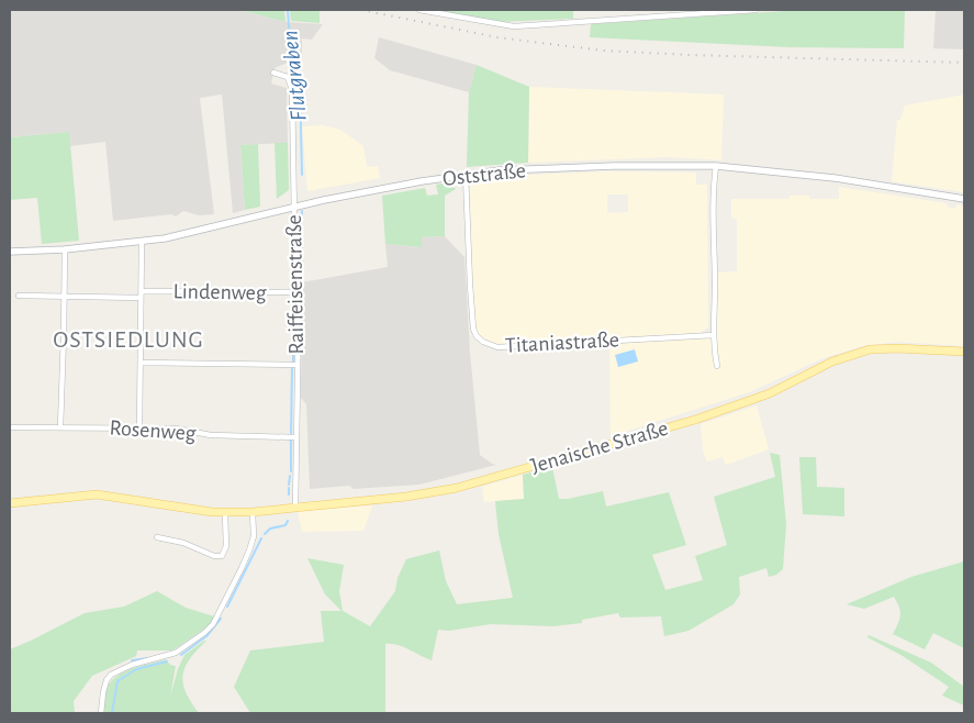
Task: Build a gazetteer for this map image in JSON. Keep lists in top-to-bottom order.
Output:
{
  "streets": {
    "main road": ["Jenaische Straße"],
    "street": [
      "Oststraße",
      "Raiffeisenstraße",
      "Lindenweg",
      "Titaniastraße",
      "Rosenweg"
    ]
  },
  "crossings": [
    ["Oststraße", "Raiffeisenstraße"],
    ["Oststraße", "Titaniastraße"],
    ["Raiffeisenstraße", "Lindenweg"],
    ["Raiffeisenstraße", "Rosenweg"],
    ["Raiffeisenstraße", "Jenaische Straße"]
  ],
  "districts": ["OSTSIEDLUNG"],
  "water": ["Flutgraben"]
}
